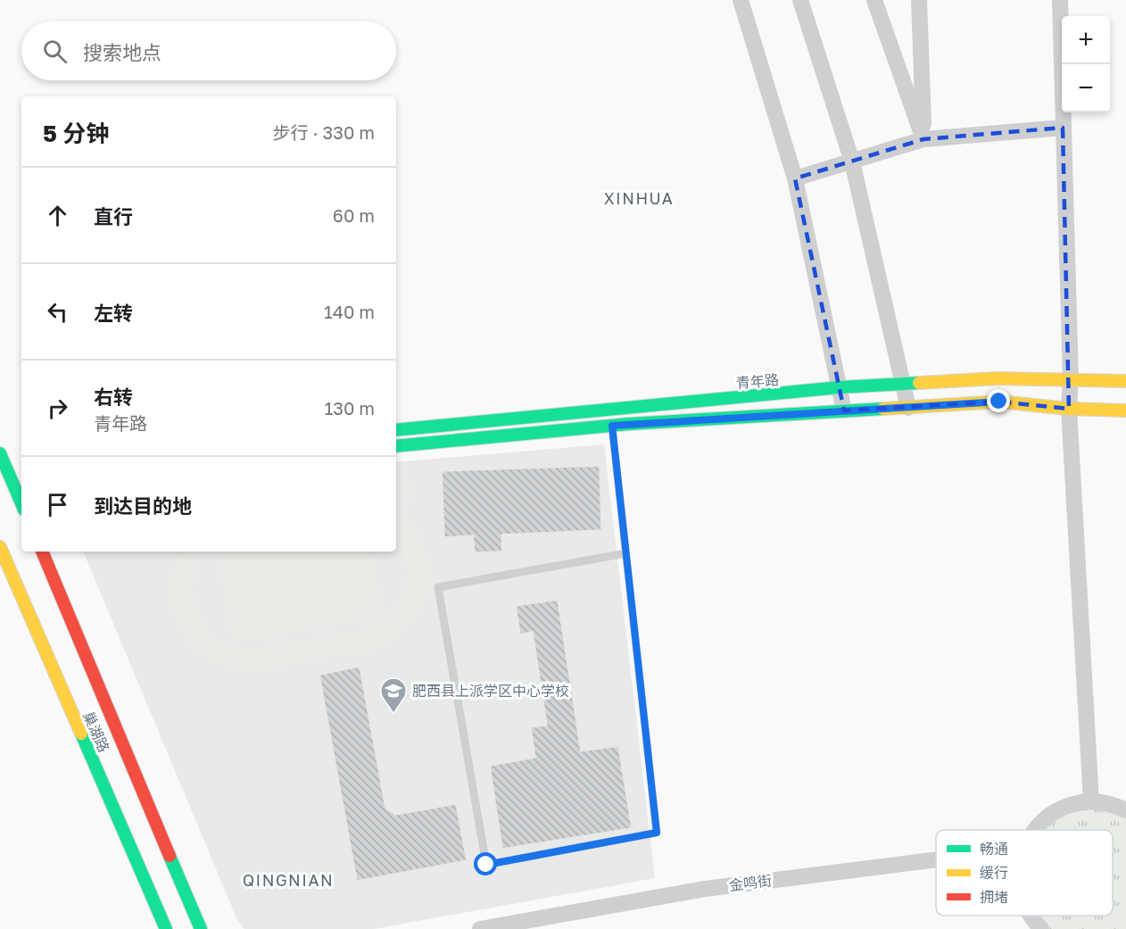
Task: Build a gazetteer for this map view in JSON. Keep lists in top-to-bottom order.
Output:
{
  "streets": {
    "street": ["青年路", "巢湖路", "金鸣街"]
  },
  "districts": ["XINHUA", "QINGNIAN"],
  "places": {
    "school or university": ["肥西县上派学区中心学校"]
  },
  "legend": ["畅通", "缓行", "拥堵"],
  "page": {
    "map_buttons": ["+", "−"],
    "search": "搜索地点",
    "heading": ["5 分钟", "步行 · 330 m"],
    "list": [
      ["直行", "60 m"],
      ["左转", "140 m"],
      ["右转", "青年路", "130 m"],
      "到达目的地"
    ]
  }
}
